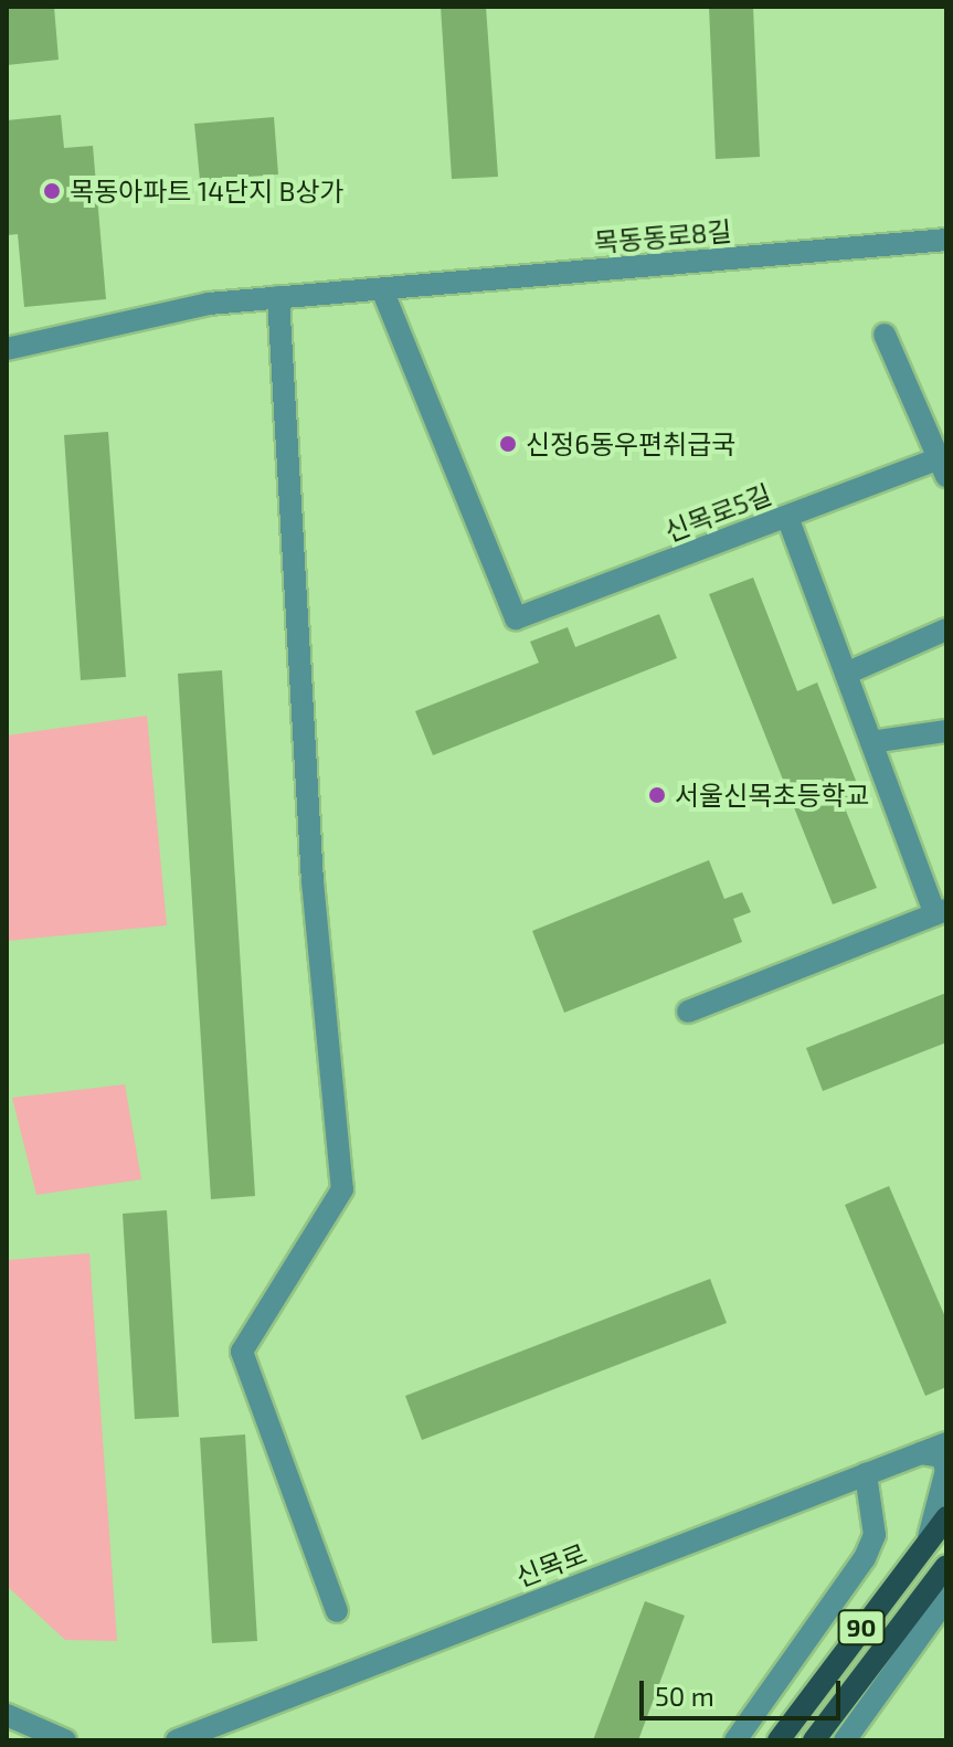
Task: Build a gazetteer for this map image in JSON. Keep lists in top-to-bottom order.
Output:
{
  "streets": {
    "main road": ["90"],
    "street": ["목동동로8길", "신목로5길", "신목로"]
  },
  "crossings": [
    ["목동동로8길", "신목로5길"]
  ],
  "places": ["목동아파트 14단지 B상가", "신정6동우편취급국", "서울신목초등학교"],
  "scale_bar": "50 m"
}
